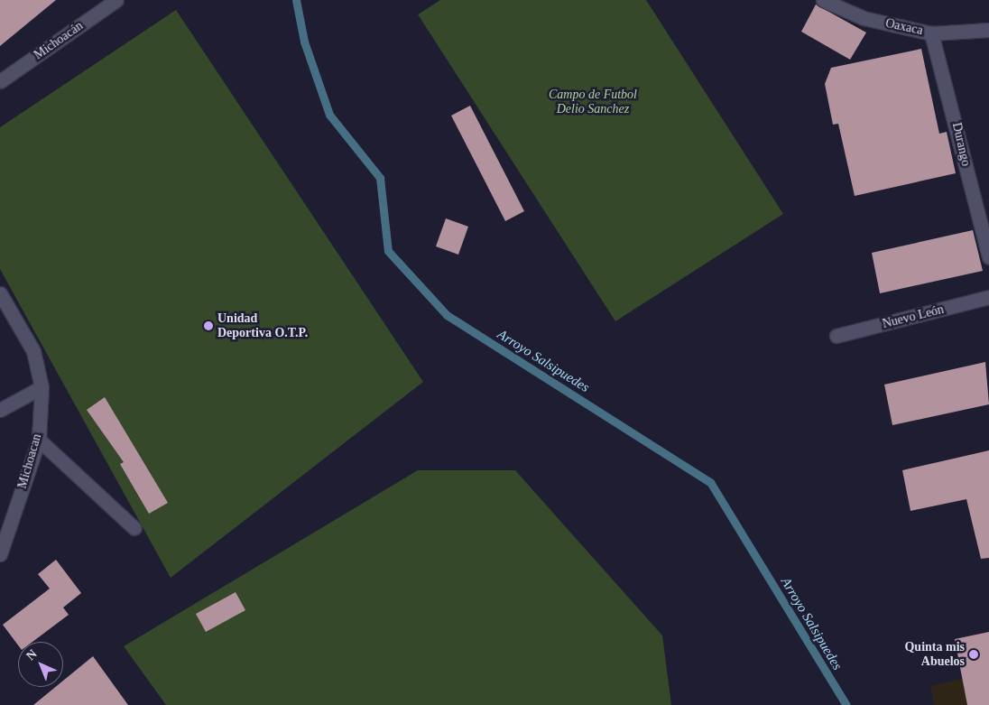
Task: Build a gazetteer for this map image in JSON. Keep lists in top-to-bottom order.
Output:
{
  "streets": {
    "street": [
      "Oaxaca",
      "Michoacán",
      "Durango",
      "Nuevo León",
      "Michoacan"
    ]
  },
  "crossings": [
    ["Oaxaca", "Durango"]
  ],
  "water": ["Arroyo Salsipuedes"],
  "parks": ["Campo de Futbol Delio Sanchez"],
  "places": ["Unidad Deportiva O.T.P.", "Quinta mis Abuelos"],
  "north": "top left"
}
